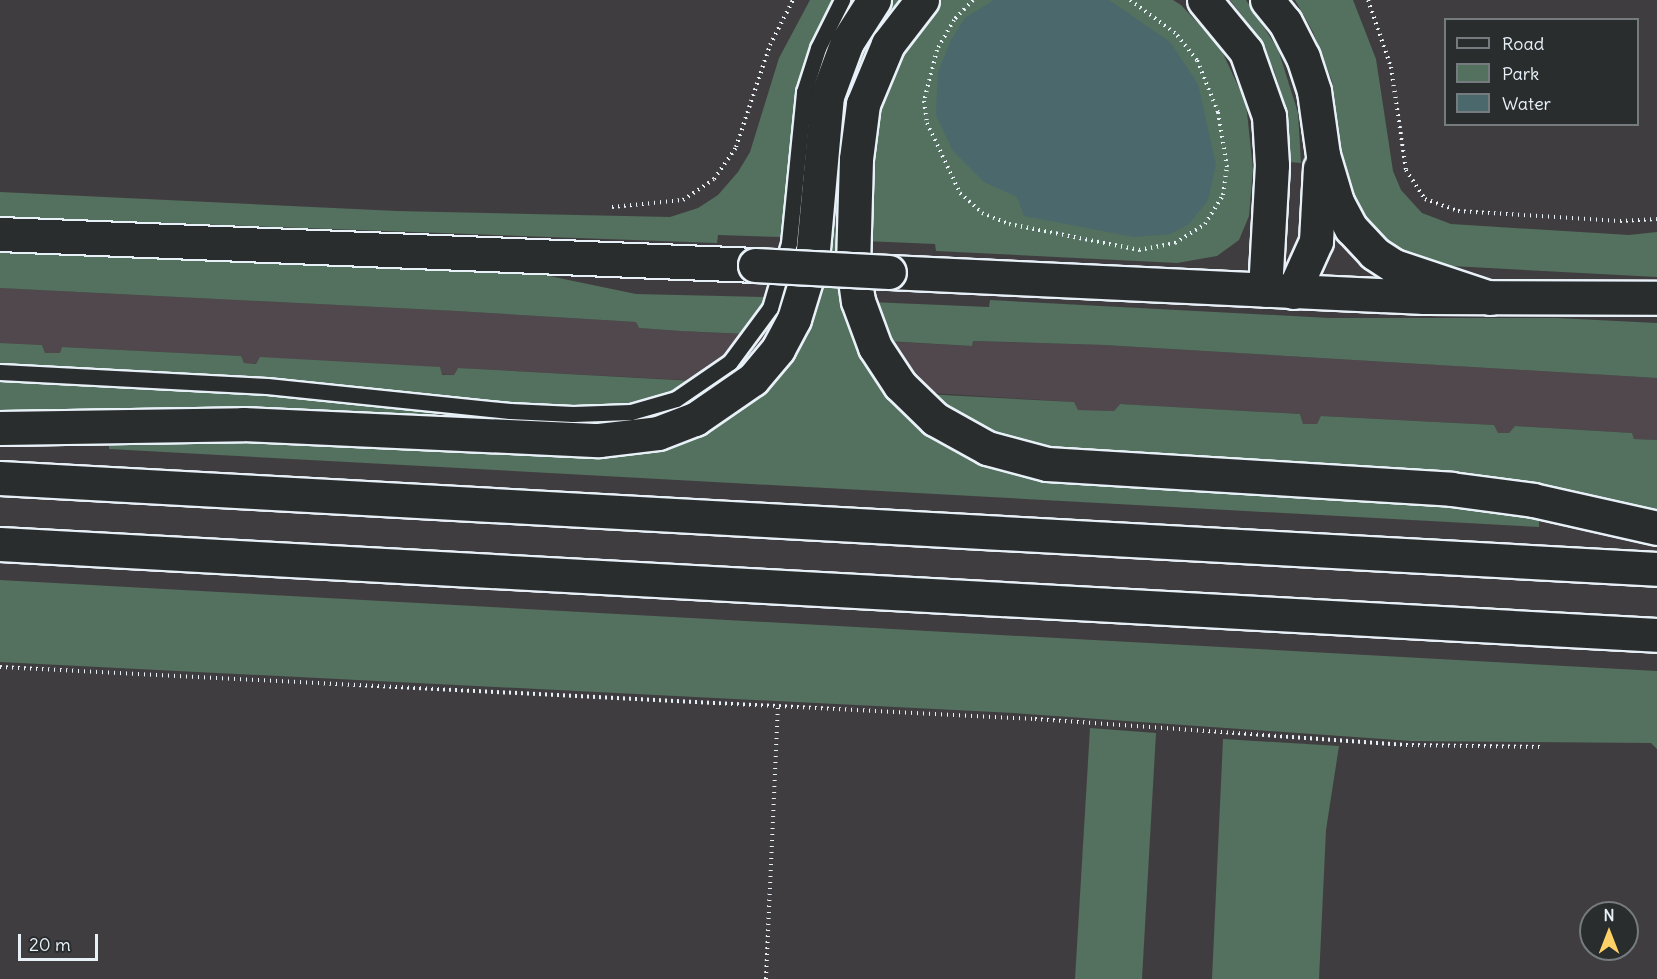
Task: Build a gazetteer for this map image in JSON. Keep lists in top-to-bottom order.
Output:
{
  "legend": ["Road", "Park", "Water"],
  "scale_bar": "20 m",
  "north": "top"
}
